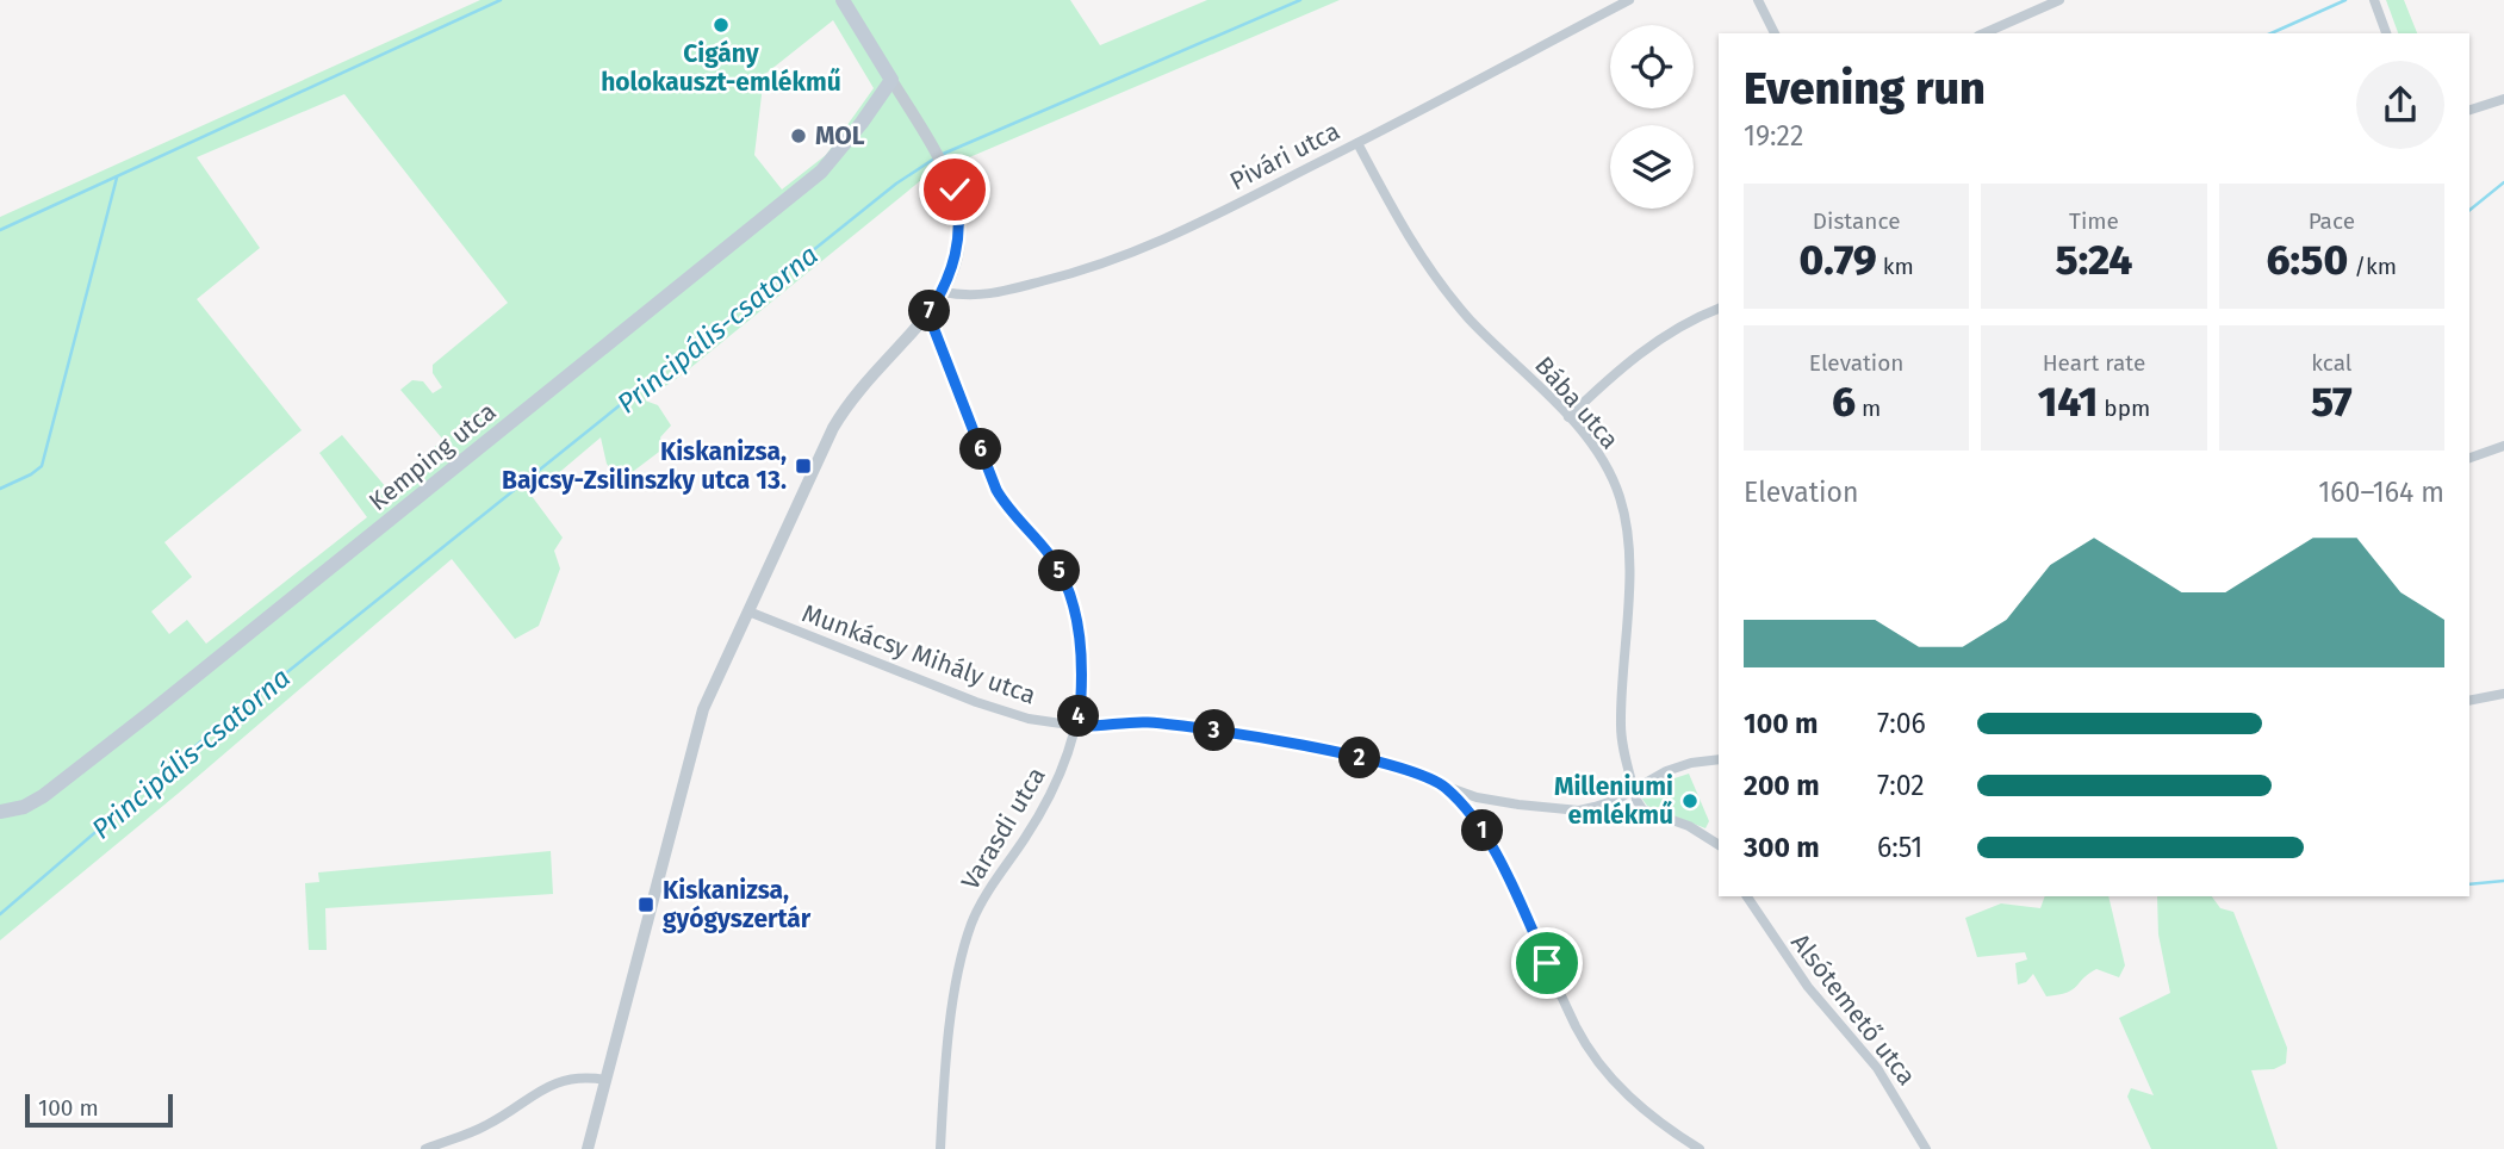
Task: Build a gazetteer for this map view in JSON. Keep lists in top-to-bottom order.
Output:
{
  "streets": {
    "main road": ["Kemping utca"],
    "street": [
      "Pivári utca",
      "Bába utca",
      "Munkácsy Mihály utca",
      "Varasdi utca",
      "Alsótemető utca"
    ]
  },
  "crossings": [
    ["Pivári utca", "Bába utca"],
    ["Munkácsy Mihály utca", "Varasdi utca"]
  ],
  "water": ["Principális-csatorna"],
  "places": {
    "other": ["Cigány holokauszt-emlékmű", "MOL", "Milleniumi emlékmű"],
    "transit": ["Kiskanizsa, Bajcsy-Zsilinszky utca 13.", "Kiskanizsa, gyógyszertár"]
  },
  "scale_bar": "100 m",
  "page": {
    "heading": ["Evening run", "19:22"],
    "stats": [
      ["Distance", "0.79 km"],
      ["Time", "5:24"],
      ["Pace", "6:50 /km"],
      ["Elevation", "6 m"],
      ["Heart rate", "141 bpm"],
      ["kcal", "57"]
    ],
    "pins": [
      "7",
      "6",
      "5",
      "4",
      "3",
      "2",
      "1"
    ],
    "chart": ["Elevation", "160–164 m"],
    "list": [
      {
        "name": "100 m",
        "note": "7:06"
      },
      {
        "name": "200 m",
        "note": "7:02"
      },
      {
        "name": "300 m",
        "note": "6:51"
      }
    ],
    "scale": "100 m"
  }
}
